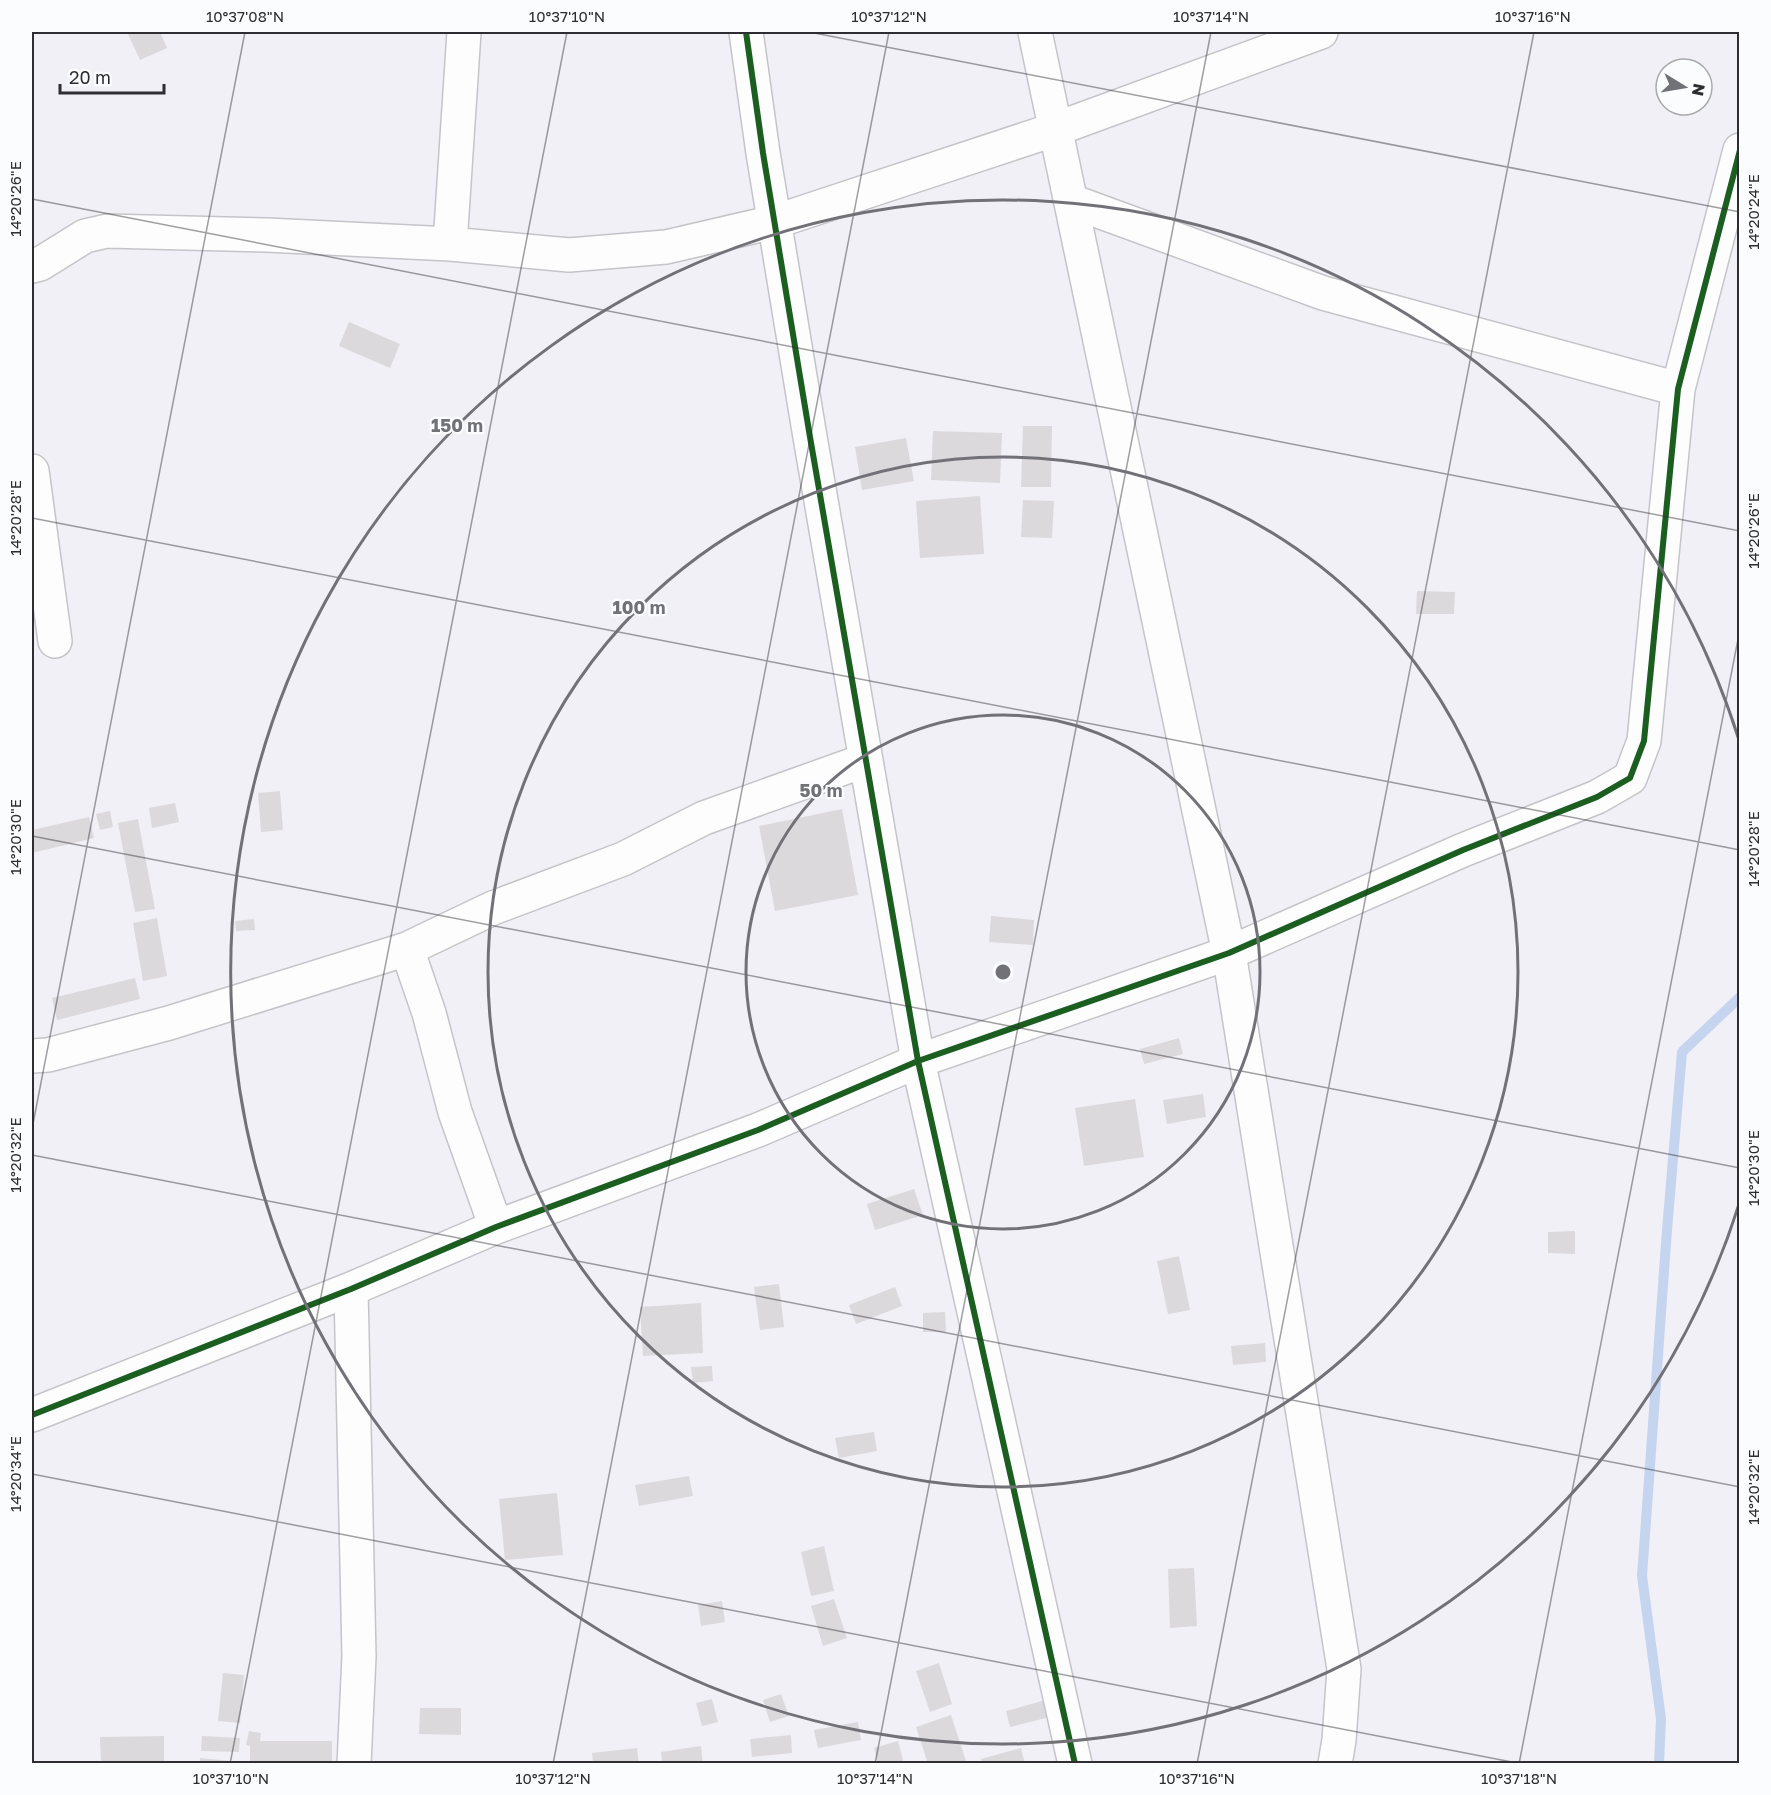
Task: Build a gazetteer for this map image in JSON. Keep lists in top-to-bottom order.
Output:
{
  "scale_bar": "20 m",
  "north": "right",
  "coordinates": [
    "10°37'08\"N",
    "10°37'10\"N",
    "10°37'12\"N",
    "10°37'14\"N",
    "10°37'16\"N",
    "14°20'26\"E",
    "14°20'24\"E",
    "14°20'28\"E",
    "14°20'30\"E",
    "14°20'32\"E",
    "14°20'34\"E",
    "10°37'18\"N"
  ],
  "rings": ["150 m", "100 m", "50 m"]
}
